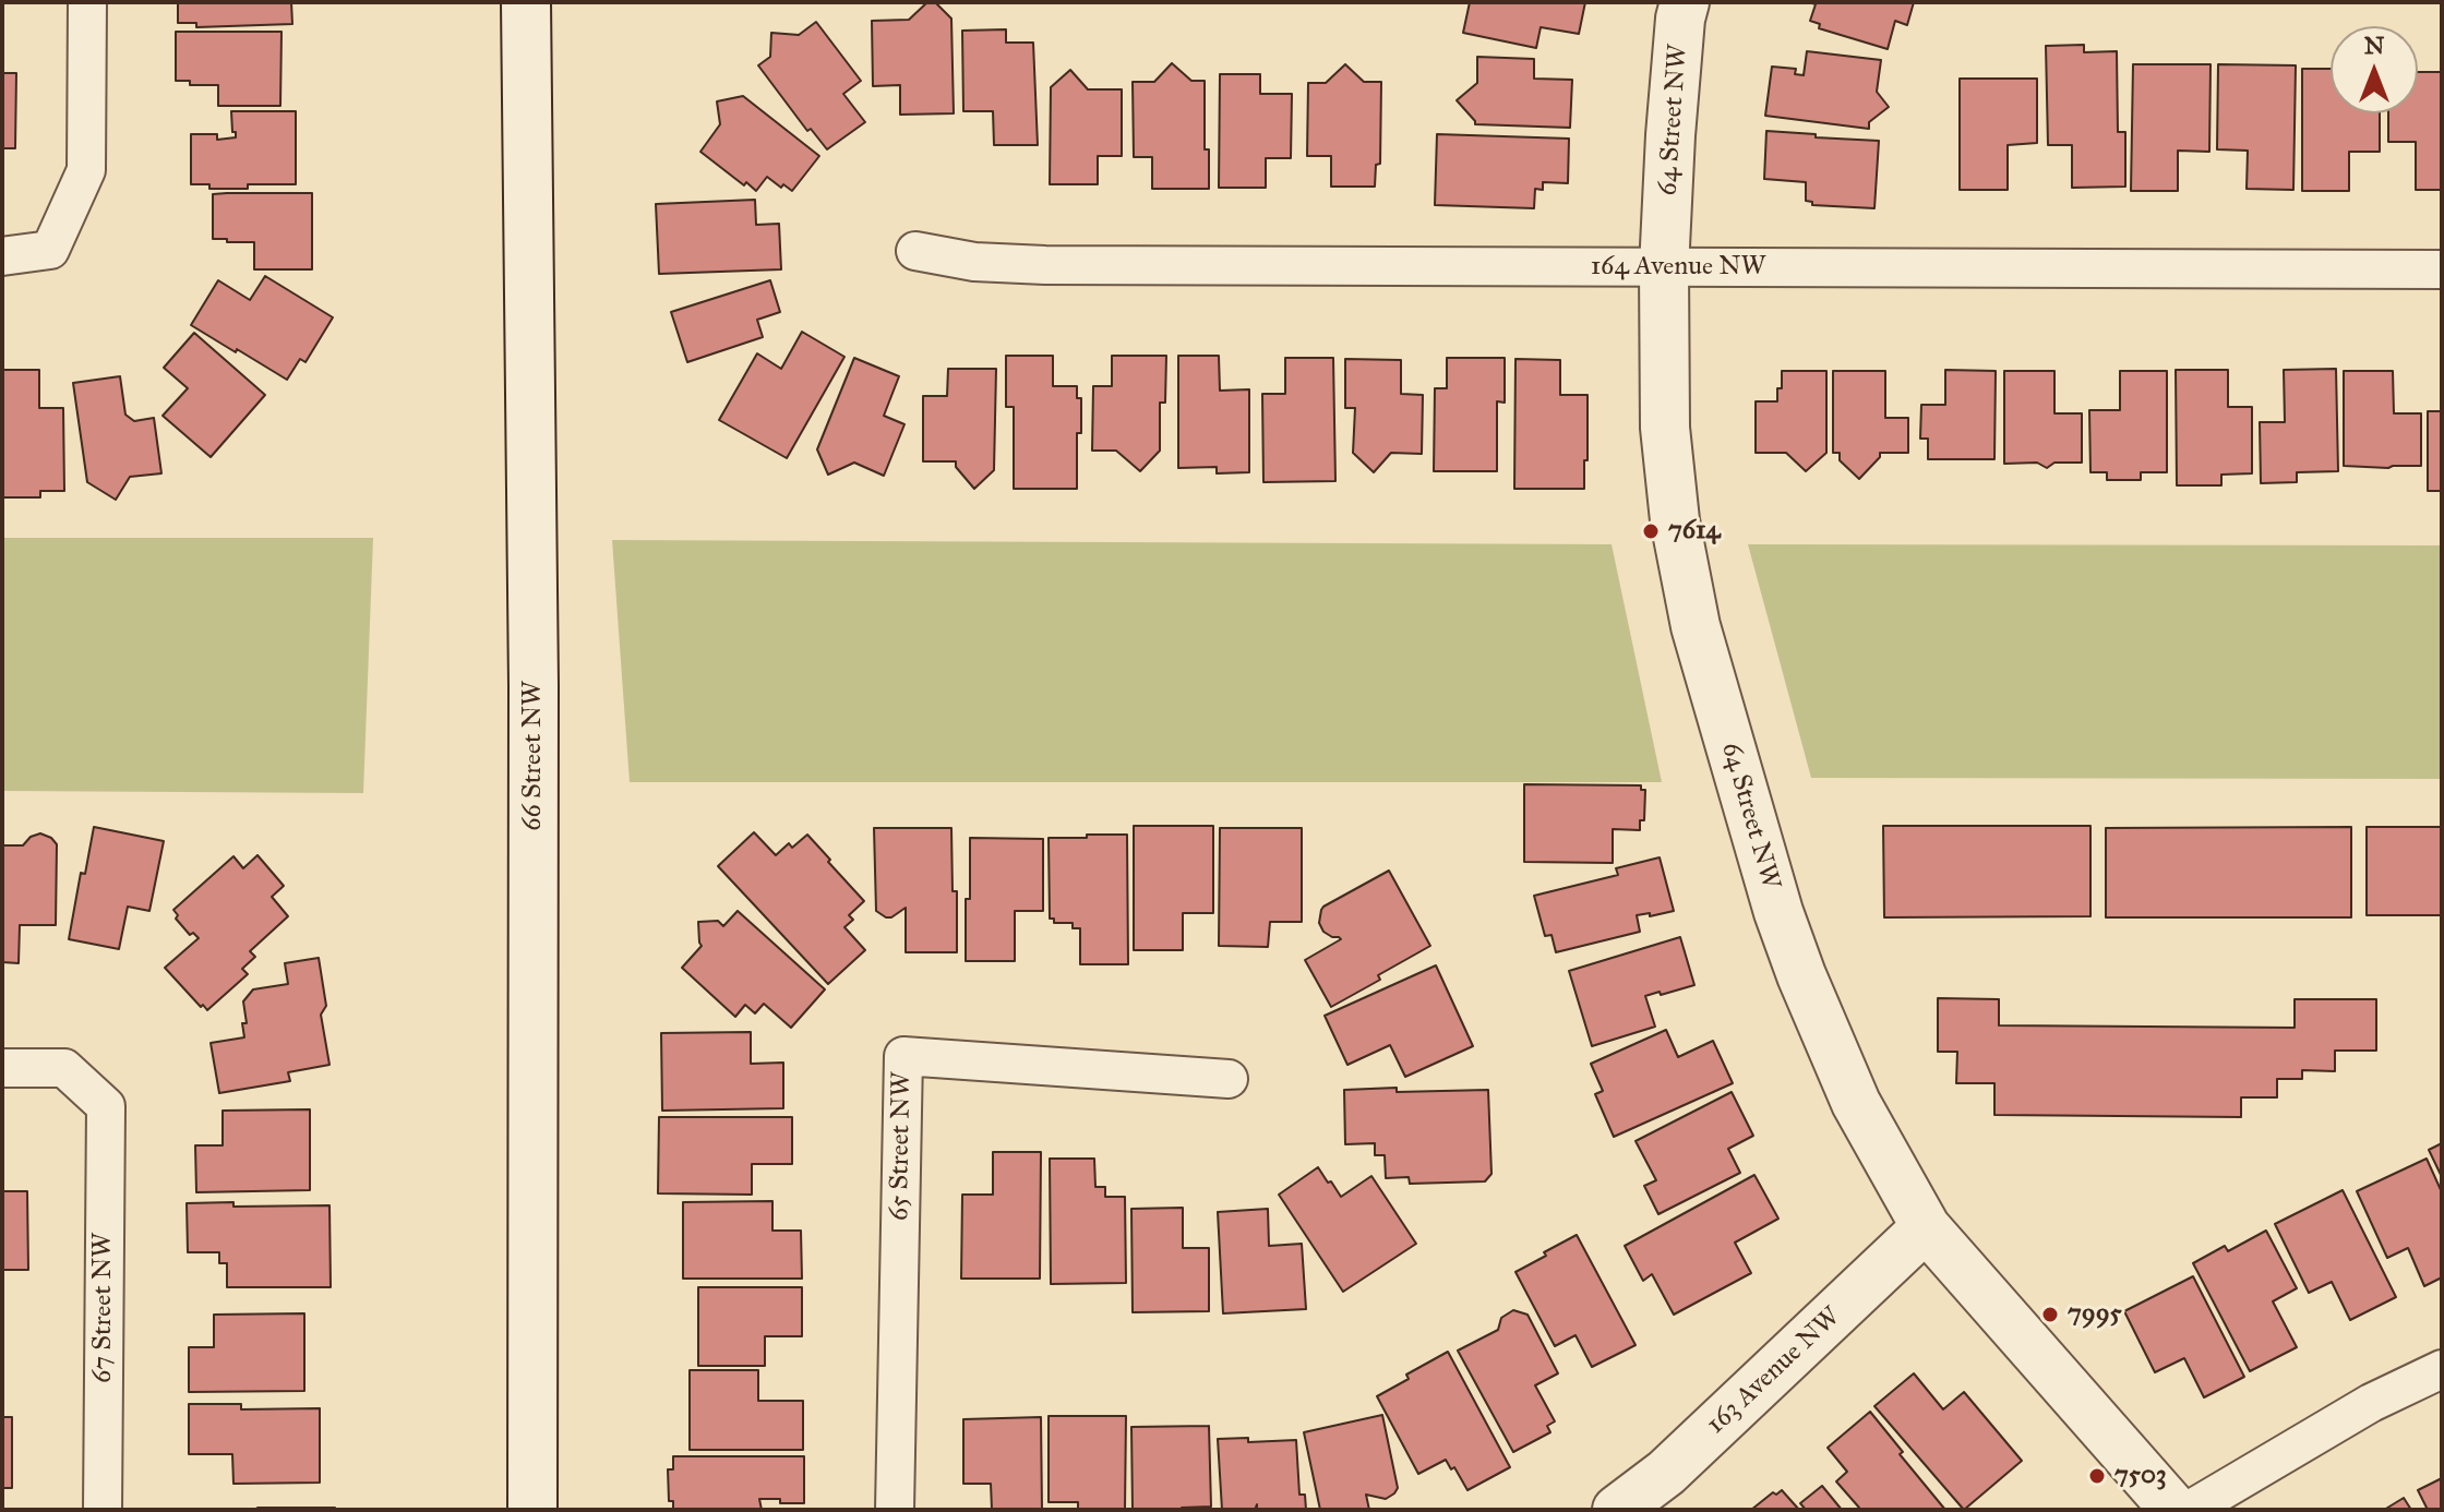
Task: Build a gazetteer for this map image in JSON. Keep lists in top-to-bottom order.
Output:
{
  "streets": {
    "street": [
      "64 Street NW",
      "164 Avenue NW",
      "66 Street NW",
      "65 Street NW",
      "67 Street NW",
      "163 Avenue NW"
    ]
  },
  "crossings": [
    ["64 Street NW", "164 Avenue NW"],
    ["64 Street NW", "163 Avenue NW"]
  ],
  "places": ["7614", "7995", "7503"],
  "north": "top"
}
